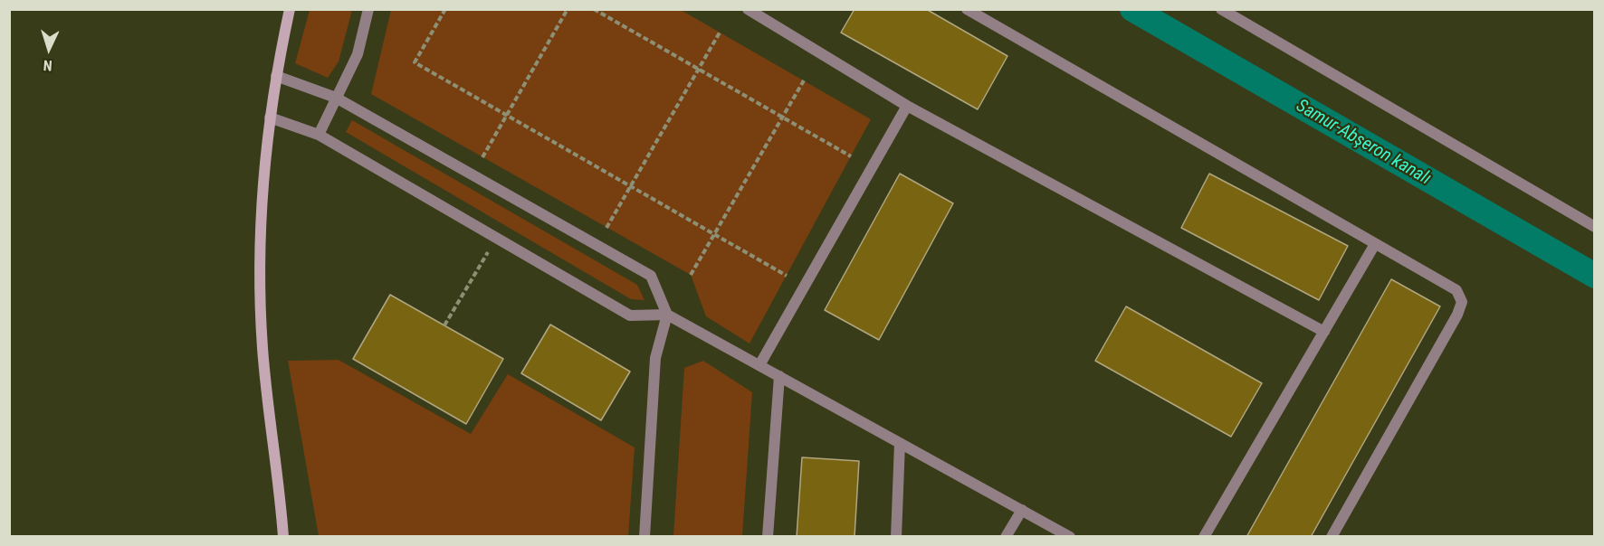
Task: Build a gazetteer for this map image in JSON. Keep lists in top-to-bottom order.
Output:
{
  "water": ["Samur-Abşeron kanalı"],
  "north": "bottom"
}
